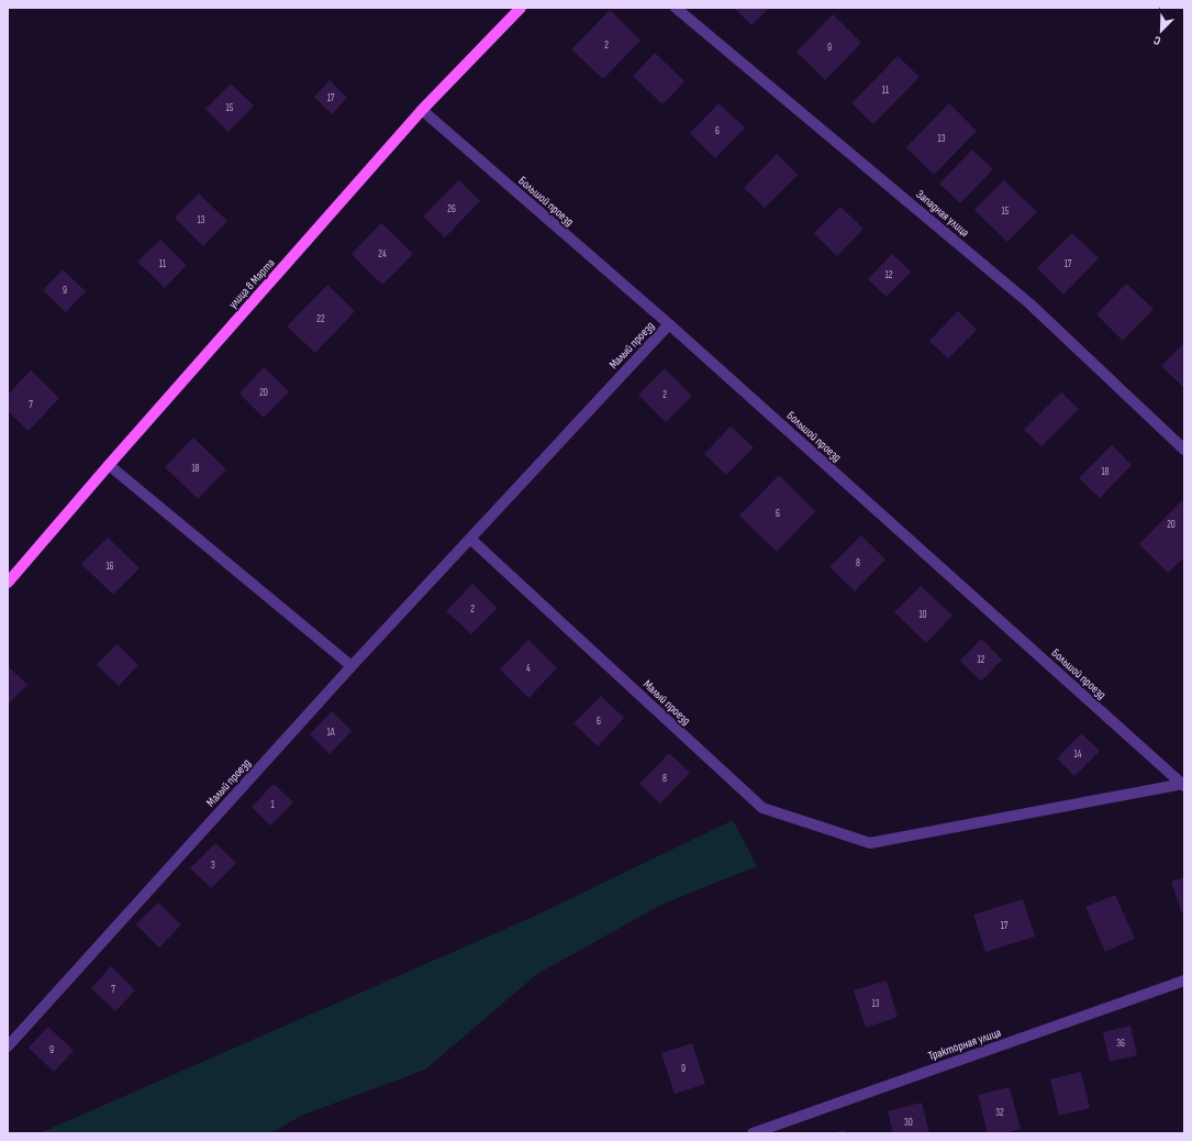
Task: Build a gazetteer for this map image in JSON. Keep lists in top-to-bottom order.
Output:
{
  "streets": {
    "main road": ["улица 8 Марта"],
    "street": [
      "Большой проезд",
      "Западная улица",
      "Малый проезд",
      "Тракторная улица"
    ]
  },
  "crossings": [
    ["Большой проезд", "улица 8 Марта"],
    ["Большой проезд", "Малый проезд"]
  ],
  "house_numbers": [
    "2",
    "9",
    "11",
    "17",
    "15",
    "6",
    "13",
    "26",
    "15",
    "13",
    "24",
    "11",
    "17",
    "12",
    "9",
    "22",
    "20",
    "2",
    "7",
    "18",
    "18",
    "6",
    "20",
    "8",
    "16",
    "2",
    "10",
    "12",
    "4",
    "6",
    "1А",
    "14",
    "8",
    "1",
    "3",
    "17",
    "7",
    "13",
    "36",
    "9",
    "9",
    "32",
    "30"
  ],
  "north": "bottom left"
}
